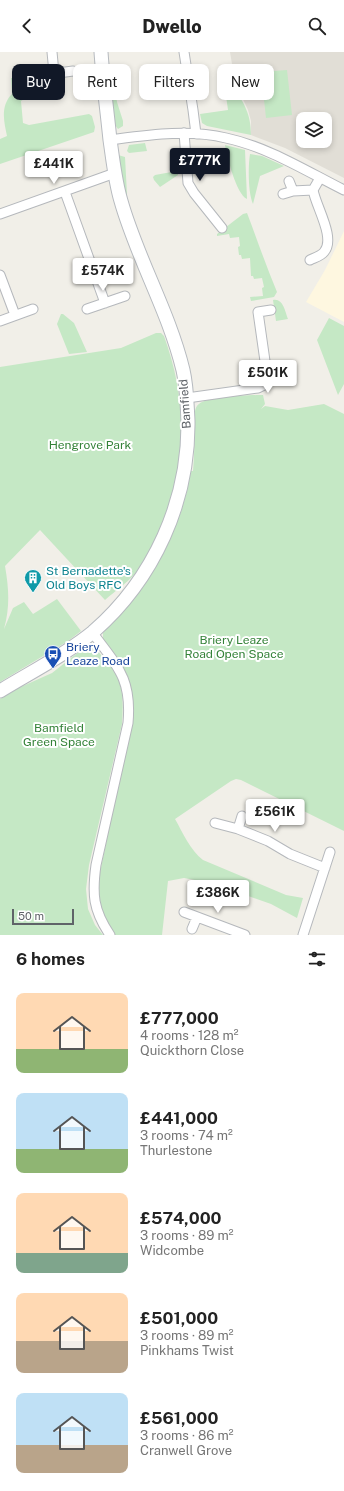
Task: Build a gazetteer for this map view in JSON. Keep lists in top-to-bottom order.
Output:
{
  "streets": {
    "street": ["Bamfield"]
  },
  "parks": ["Hengrove Park", "Briery Leaze Road Open Space", "Bamfield Green Space"],
  "places": {
    "building": ["St Bernadette's Old Boys RFC"],
    "bus stop": ["Briery Leaze Road"]
  },
  "scale_bar": "50 m",
  "page": {
    "header": "Dwello",
    "chip": [
      "Buy",
      "Rent",
      "Filters",
      "New"
    ],
    "price": [
      "£777K",
      "£441K",
      "£574K",
      "£501K",
      "£561K",
      "£386K"
    ],
    "scale": "50 m",
    "heading": "6 homes",
    "list": [
      {
        "name": "£777,000",
        "note": "4 rooms · 128 m² · Quickthorn Close"
      },
      {
        "name": "£441,000",
        "note": "3 rooms · 74 m² · Thurlestone"
      },
      {
        "name": "£574,000",
        "note": "3 rooms · 89 m² · Widcombe"
      },
      {
        "name": "£501,000",
        "note": "3 rooms · 89 m² · Pinkhams Twist"
      },
      {
        "name": "£561,000",
        "note": "3 rooms · 86 m² · Cranwell Grove"
      }
    ]
  }
}
